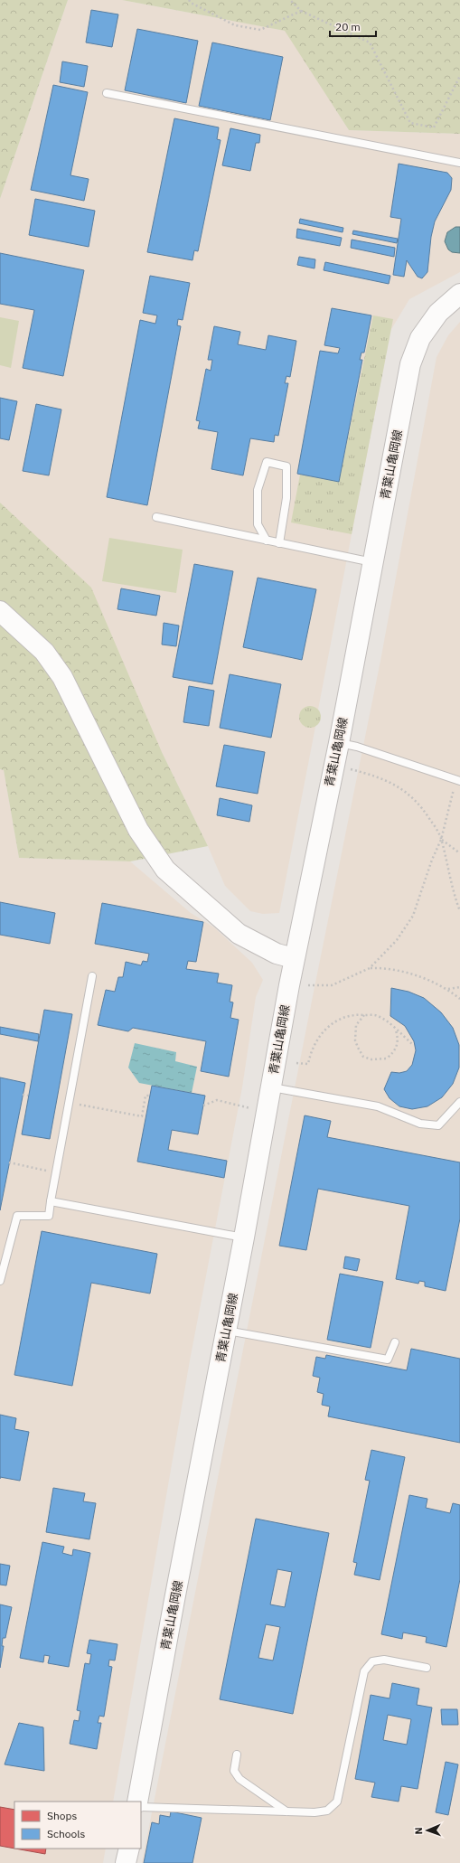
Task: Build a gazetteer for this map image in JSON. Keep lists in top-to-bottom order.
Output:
{
  "streets": {
    "street": ["青葉山亀岡線"]
  },
  "legend": ["Shops", "Schools"],
  "scale_bar": "20 m",
  "north": "left"
}
